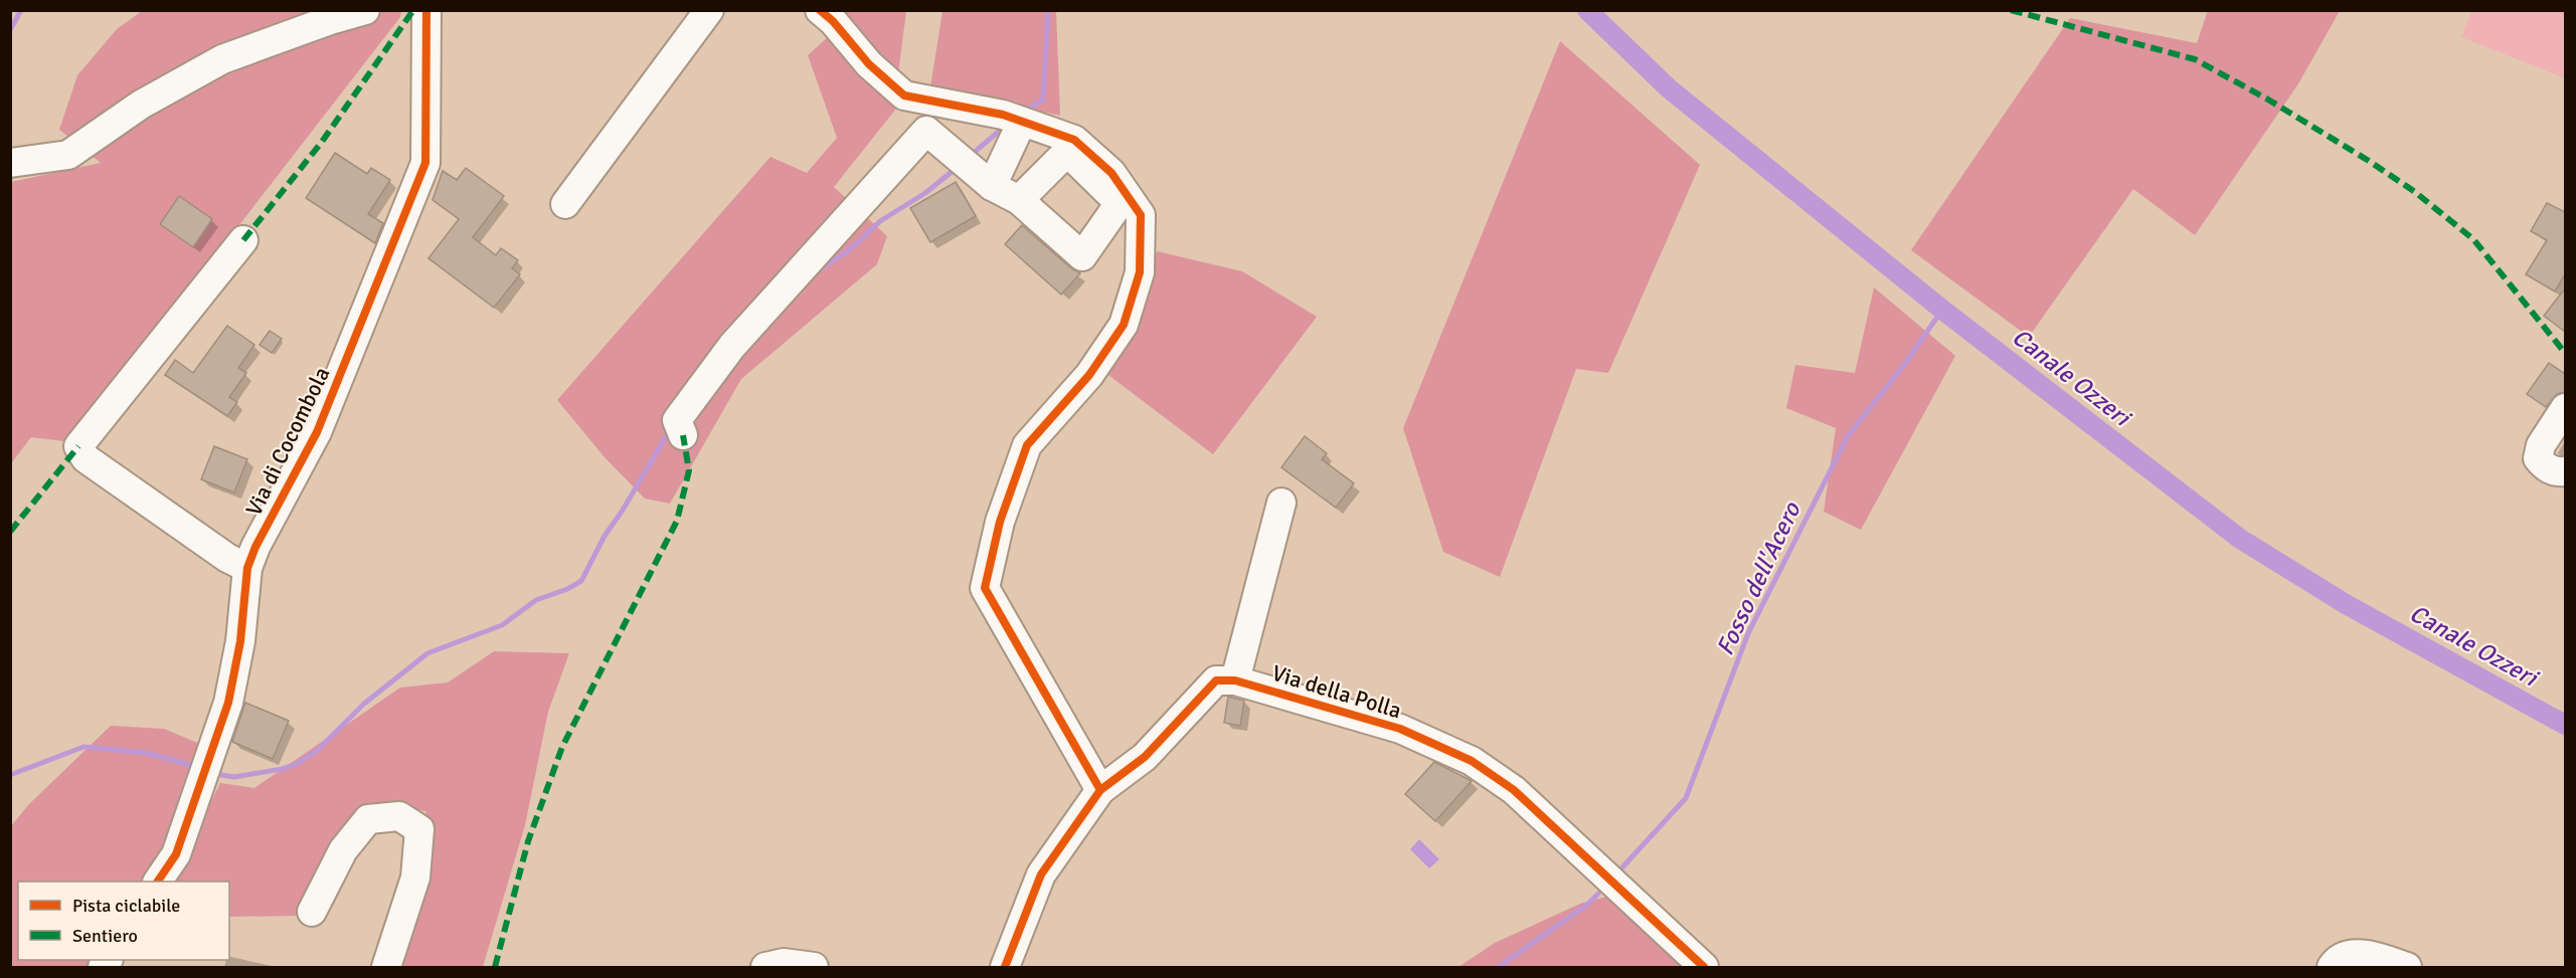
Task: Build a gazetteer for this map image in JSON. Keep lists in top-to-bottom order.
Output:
{
  "streets": {
    "street": ["Via di Cocombola", "Via della Polla"]
  },
  "water": ["Canale Ozzeri", "Fosso dell'Acero"],
  "legend": ["Pista ciclabile", "Sentiero"]
}
